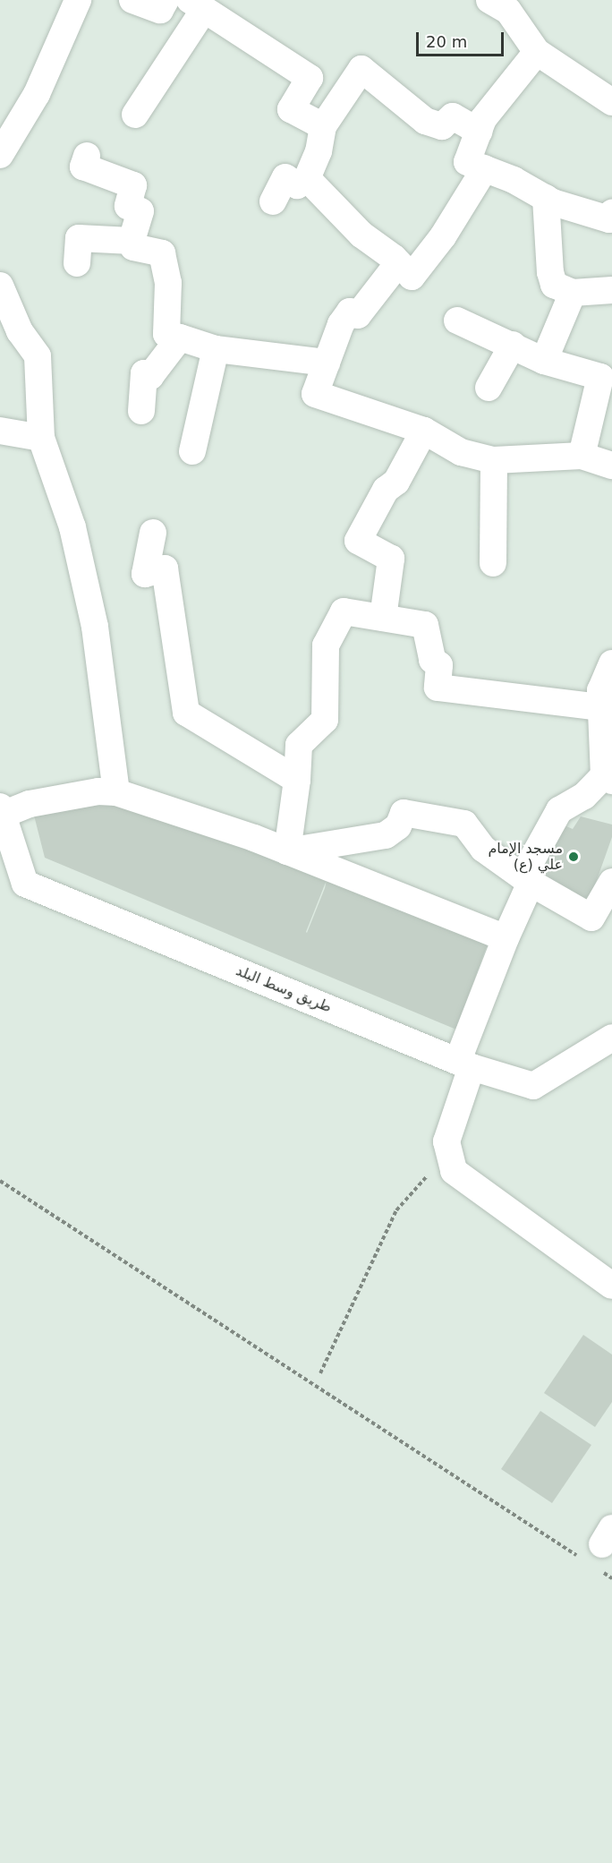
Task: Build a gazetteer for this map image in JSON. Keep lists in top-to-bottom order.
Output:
{
  "streets": {
    "street": ["طريق وسط البلد"]
  },
  "places": ["مسجد الإمام علي (ع)"],
  "scale_bar": "20 m"
}
